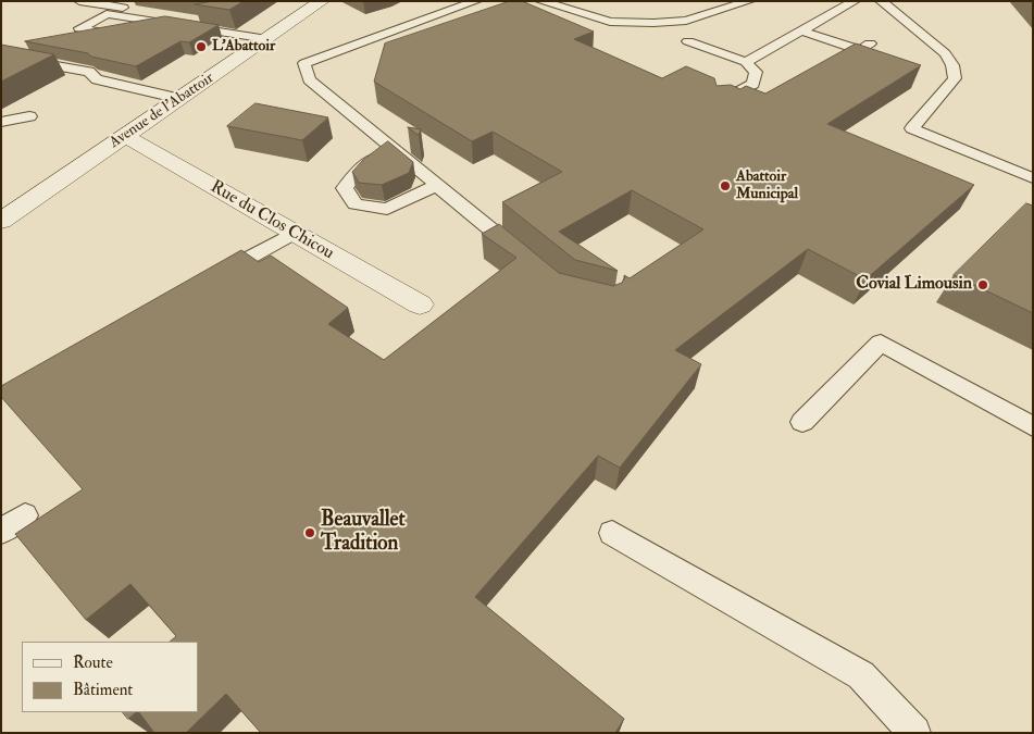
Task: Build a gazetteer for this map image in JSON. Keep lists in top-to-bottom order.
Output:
{
  "streets": {
    "street": ["Avenue de l'Abattoir", "Rue du Clos Chicou"]
  },
  "crossings": [
    ["Avenue de l'Abattoir", "Rue du Clos Chicou"]
  ],
  "places": [
    "L'Abattoir",
    "Abattoir Municipal",
    "Covial Limousin",
    "Beauvallet Tradition"
  ],
  "legend": ["Route", "Bâtiment"]
}
